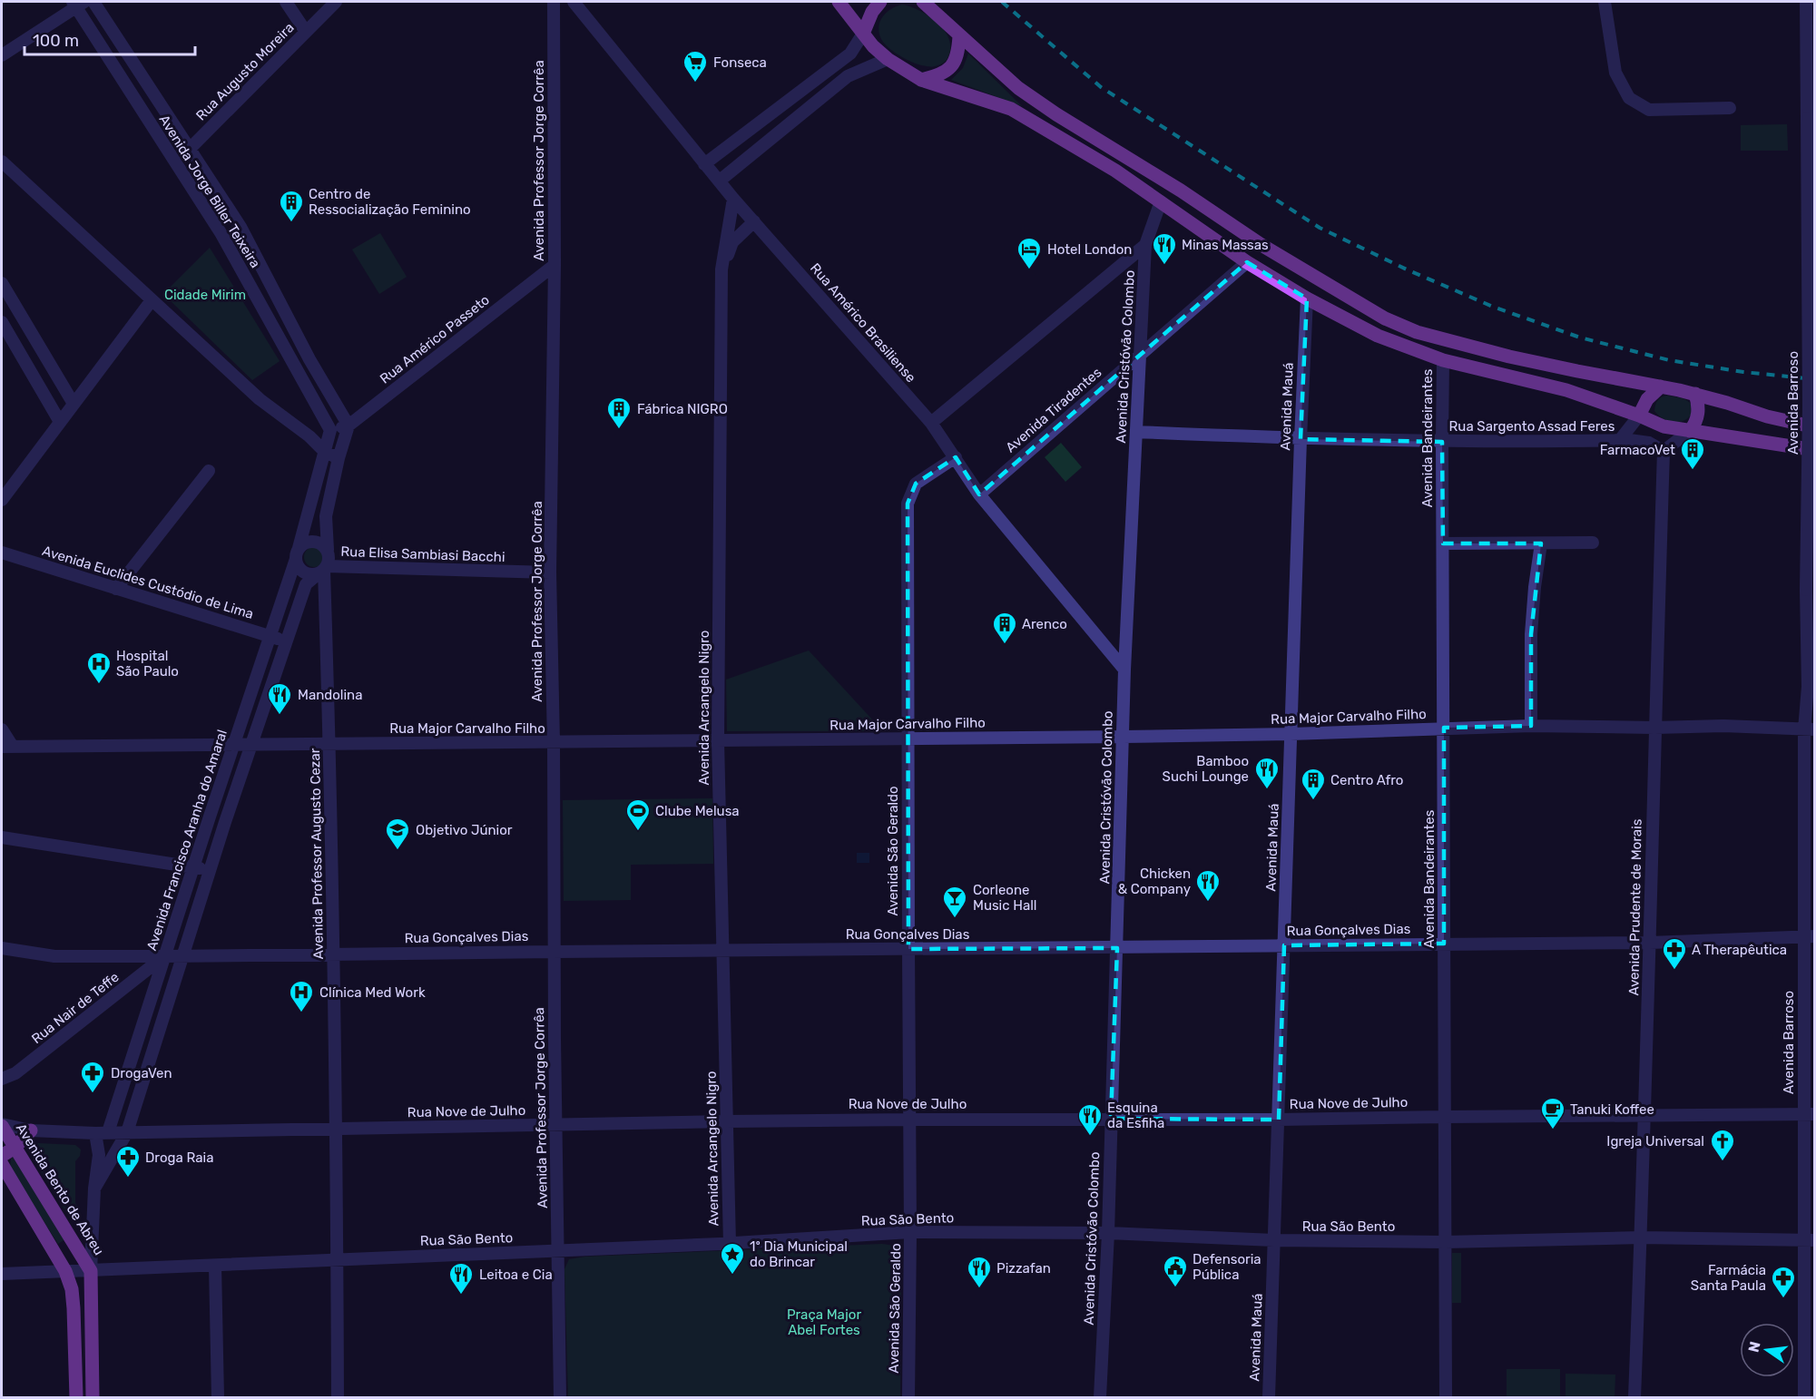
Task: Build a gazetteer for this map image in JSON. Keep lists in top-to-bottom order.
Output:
{
  "streets": {
    "main road": ["Avenida Bento de Abreu"],
    "street": [
      "Rua Augusto Moreira",
      "Avenida Professor Jorge Corrêa",
      "Avenida Jorge Biller Teixeira",
      "Rua Américo Brasiliense",
      "Rua Américo Passeto",
      "Avenida Cristóvão Colombo",
      "Avenida Barroso",
      "Avenida Mauá",
      "Avenida Tiradentes",
      "Rua Sargento Assad Feres",
      "Avenida Bandeirantes",
      "Rua Elisa Sambiasi Bacchi",
      "Avenida Euclides Custódio de Lima",
      "Avenida Arcangelo Nigro",
      "Rua Major Carvalho Filho",
      "Avenida Francisco Aranha do Amaral",
      "Avenida São Geraldo",
      "Avenida Professor Augusto Cezar",
      "Avenida Prudente de Morais",
      "Rua Gonçalves Dias",
      "Rua Nair de Teffe",
      "Rua Nove de Julho",
      "Rua São Bento"
    ]
  },
  "crossings": [
    ["Rua Augusto Moreira", "Avenida Jorge Biller Teixeira"],
    ["Avenida Professor Jorge Corrêa", "Rua Américo Passeto"],
    ["Avenida Professor Jorge Corrêa", "Rua Elisa Sambiasi Bacchi"],
    ["Avenida Professor Jorge Corrêa", "Rua Major Carvalho Filho"],
    ["Avenida Professor Jorge Corrêa", "Rua Gonçalves Dias"],
    ["Avenida Professor Jorge Corrêa", "Rua Nove de Julho"],
    ["Avenida Professor Jorge Corrêa", "Rua São Bento"],
    ["Avenida Jorge Biller Teixeira", "Rua Américo Passeto"],
    ["Avenida Jorge Biller Teixeira", "Avenida Francisco Aranha do Amaral"],
    ["Rua Américo Brasiliense", "Avenida Cristóvão Colombo"],
    ["Rua Américo Brasiliense", "Avenida Tiradentes"],
    ["Rua Américo Brasiliense", "Avenida Arcangelo Nigro"],
    ["Rua Américo Brasiliense", "Avenida São Geraldo"],
    ["Rua Américo Passeto", "Avenida Francisco Aranha do Amaral"],
    ["Avenida Cristóvão Colombo", "Avenida Tiradentes"],
    ["Avenida Cristóvão Colombo", "Rua Sargento Assad Feres"],
    ["Avenida Cristóvão Colombo", "Rua Major Carvalho Filho"],
    ["Avenida Cristóvão Colombo", "Rua Gonçalves Dias"],
    ["Avenida Cristóvão Colombo", "Rua Nove de Julho"],
    ["Avenida Cristóvão Colombo", "Rua São Bento"],
    ["Avenida Barroso", "Rua Major Carvalho Filho"],
    ["Avenida Barroso", "Rua Gonçalves Dias"],
    ["Avenida Barroso", "Rua Nove de Julho"],
    ["Avenida Barroso", "Rua São Bento"],
    ["Avenida Mauá", "Rua Sargento Assad Feres"],
    ["Avenida Mauá", "Rua Major Carvalho Filho"],
    ["Avenida Mauá", "Rua Gonçalves Dias"],
    ["Avenida Mauá", "Rua Nove de Julho"],
    ["Avenida Mauá", "Rua São Bento"],
    ["Rua Sargento Assad Feres", "Avenida Bandeirantes"],
    ["Rua Sargento Assad Feres", "Avenida Prudente de Morais"],
    ["Avenida Bandeirantes", "Rua Major Carvalho Filho"],
    ["Avenida Bandeirantes", "Rua Gonçalves Dias"],
    ["Avenida Bandeirantes", "Rua Nove de Julho"],
    ["Avenida Bandeirantes", "Rua São Bento"],
    ["Rua Elisa Sambiasi Bacchi", "Avenida Francisco Aranha do Amaral"],
    ["Rua Elisa Sambiasi Bacchi", "Avenida Professor Augusto Cezar"],
    ["Avenida Euclides Custódio de Lima", "Avenida Francisco Aranha do Amaral"],
    ["Avenida Arcangelo Nigro", "Rua Major Carvalho Filho"],
    ["Avenida Arcangelo Nigro", "Rua Gonçalves Dias"],
    ["Avenida Arcangelo Nigro", "Rua Nove de Julho"],
    ["Avenida Arcangelo Nigro", "Rua São Bento"],
    ["Rua Major Carvalho Filho", "Avenida Francisco Aranha do Amaral"],
    ["Rua Major Carvalho Filho", "Avenida São Geraldo"],
    ["Rua Major Carvalho Filho", "Avenida Professor Augusto Cezar"],
    ["Rua Major Carvalho Filho", "Avenida Prudente de Morais"],
    ["Avenida Francisco Aranha do Amaral", "Avenida Professor Augusto Cezar"],
    ["Avenida Francisco Aranha do Amaral", "Rua Gonçalves Dias"],
    ["Avenida Francisco Aranha do Amaral", "Rua Nair de Teffe"],
    ["Avenida Francisco Aranha do Amaral", "Rua Nove de Julho"],
    ["Avenida São Geraldo", "Rua Gonçalves Dias"],
    ["Avenida São Geraldo", "Rua Nove de Julho"],
    ["Avenida São Geraldo", "Rua São Bento"],
    ["Avenida Professor Augusto Cezar", "Rua Gonçalves Dias"],
    ["Avenida Professor Augusto Cezar", "Rua Nove de Julho"],
    ["Avenida Professor Augusto Cezar", "Rua São Bento"],
    ["Avenida Prudente de Morais", "Rua Gonçalves Dias"],
    ["Avenida Prudente de Morais", "Rua Nove de Julho"],
    ["Avenida Prudente de Morais", "Rua São Bento"],
    ["Rua Gonçalves Dias", "Rua Nair de Teffe"],
    ["Rua Nove de Julho", "Avenida Bento de Abreu"],
    ["Avenida Bento de Abreu", "Rua São Bento"]
  ],
  "parks": ["Cidade Mirim", "Praça Major Abel Fortes"],
  "places": {
    "supermarket": ["Fonseca"],
    "building": [
      "Centro de Ressocialização Feminino",
      "Fábrica NIGRO",
      "FarmacoVet",
      "Arenco",
      "Centro Afro"
    ],
    "restaurant": [
      "Minas Massas",
      "Mandolina",
      "Bamboo Suchi Lounge",
      "Chicken & Company",
      "Esquina da Esfiha",
      "Pizzafan",
      "Leitoa e Cia"
    ],
    "hotel": ["Hotel London"],
    "hospital": ["Hospital São Paulo", "Clínica Med Work"],
    "sports": ["Clube Melusa"],
    "school or university": ["Objetivo Júnior"],
    "bar": ["Corleone Music Hall"],
    "pharmacy": [
      "A Therapêutica",
      "DrogaVen",
      "Droga Raia",
      "Farmácia Santa Paula"
    ],
    "cafe": ["Tanuki Koffee"],
    "church": ["Igreja Universal"],
    "place": ["1º Dia Municipal do Brincar"],
    "public building": ["Defensoria Pública"]
  },
  "scale_bar": "100 m",
  "north": "left"
}
